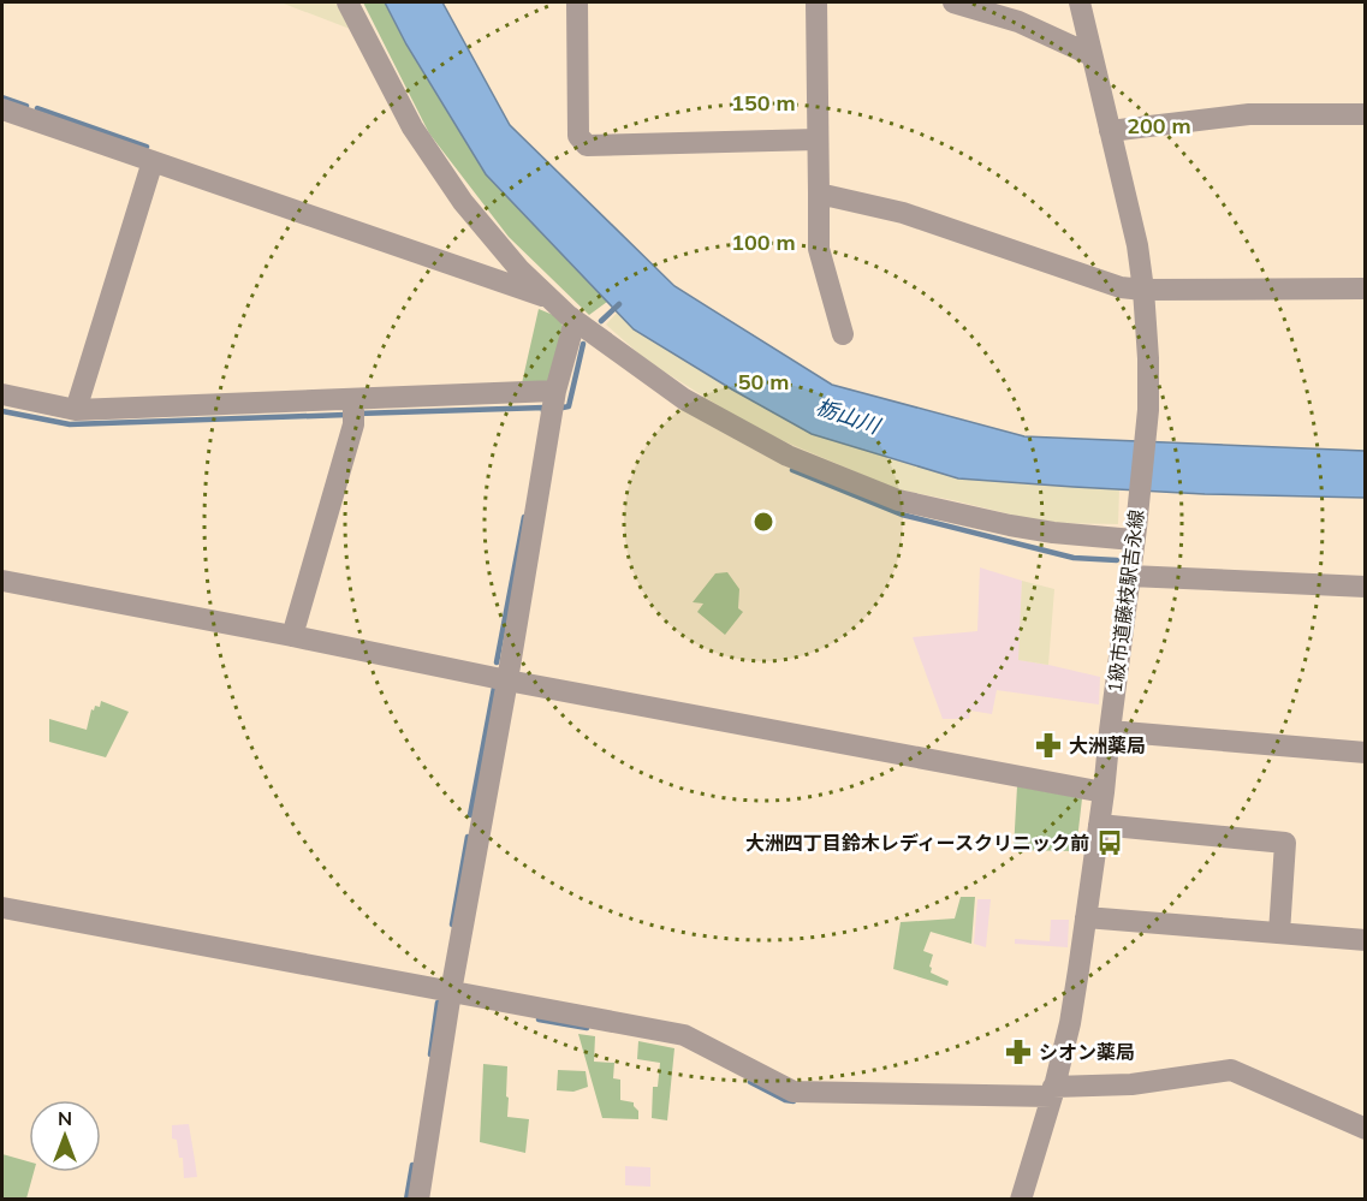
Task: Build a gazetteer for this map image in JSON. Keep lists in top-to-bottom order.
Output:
{
  "streets": {
    "street": ["1級市道藤枝駅吉永線"]
  },
  "water": ["栃山川"],
  "places": {
    "pharmacy": ["大洲薬局", "シオン薬局"],
    "bus stop": ["大洲四丁目鈴木レディースクリニック前"]
  },
  "north": "top",
  "rings": [
    "150 m",
    "200 m",
    "100 m",
    "50 m"
  ]
}
